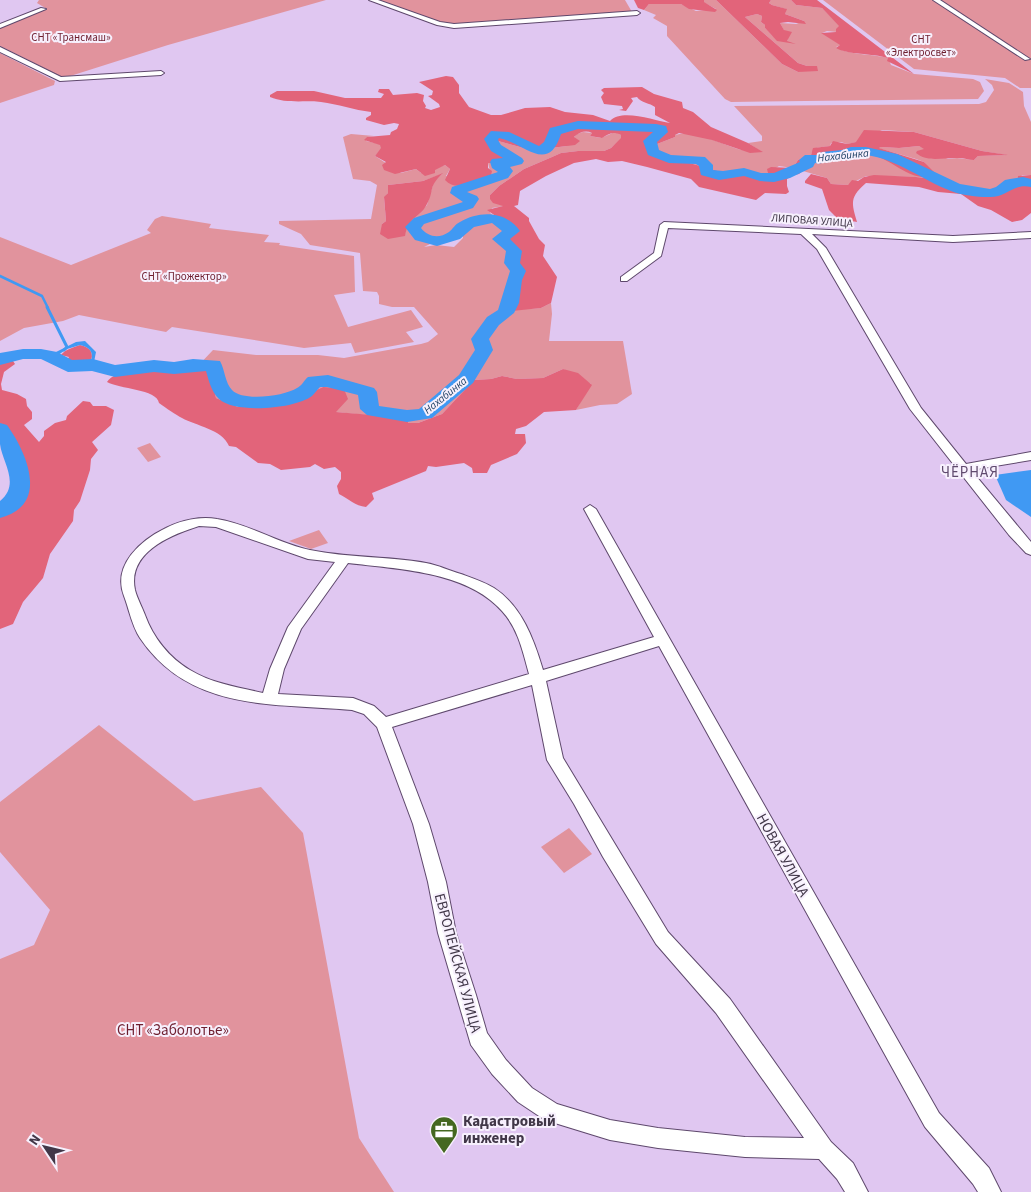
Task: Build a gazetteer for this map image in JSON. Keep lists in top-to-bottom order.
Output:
{
  "streets": {
    "street": ["ЛИПОВАЯ УЛИЦА", "НОВАЯ УЛИЦА", "ЕВРОПЕЙСКАЯ УЛИЦА"]
  },
  "districts": ["ЧЁРНАЯ"],
  "water": ["Нахабинка"],
  "parks": [
    "СНТ «Трансмаш»",
    "СНТ «Электросвет»",
    "СНТ «Прожектор»",
    "СНТ «Заболотье»"
  ],
  "places": {
    "office": ["Кадастровый инженер"]
  },
  "north": "top left"
}
